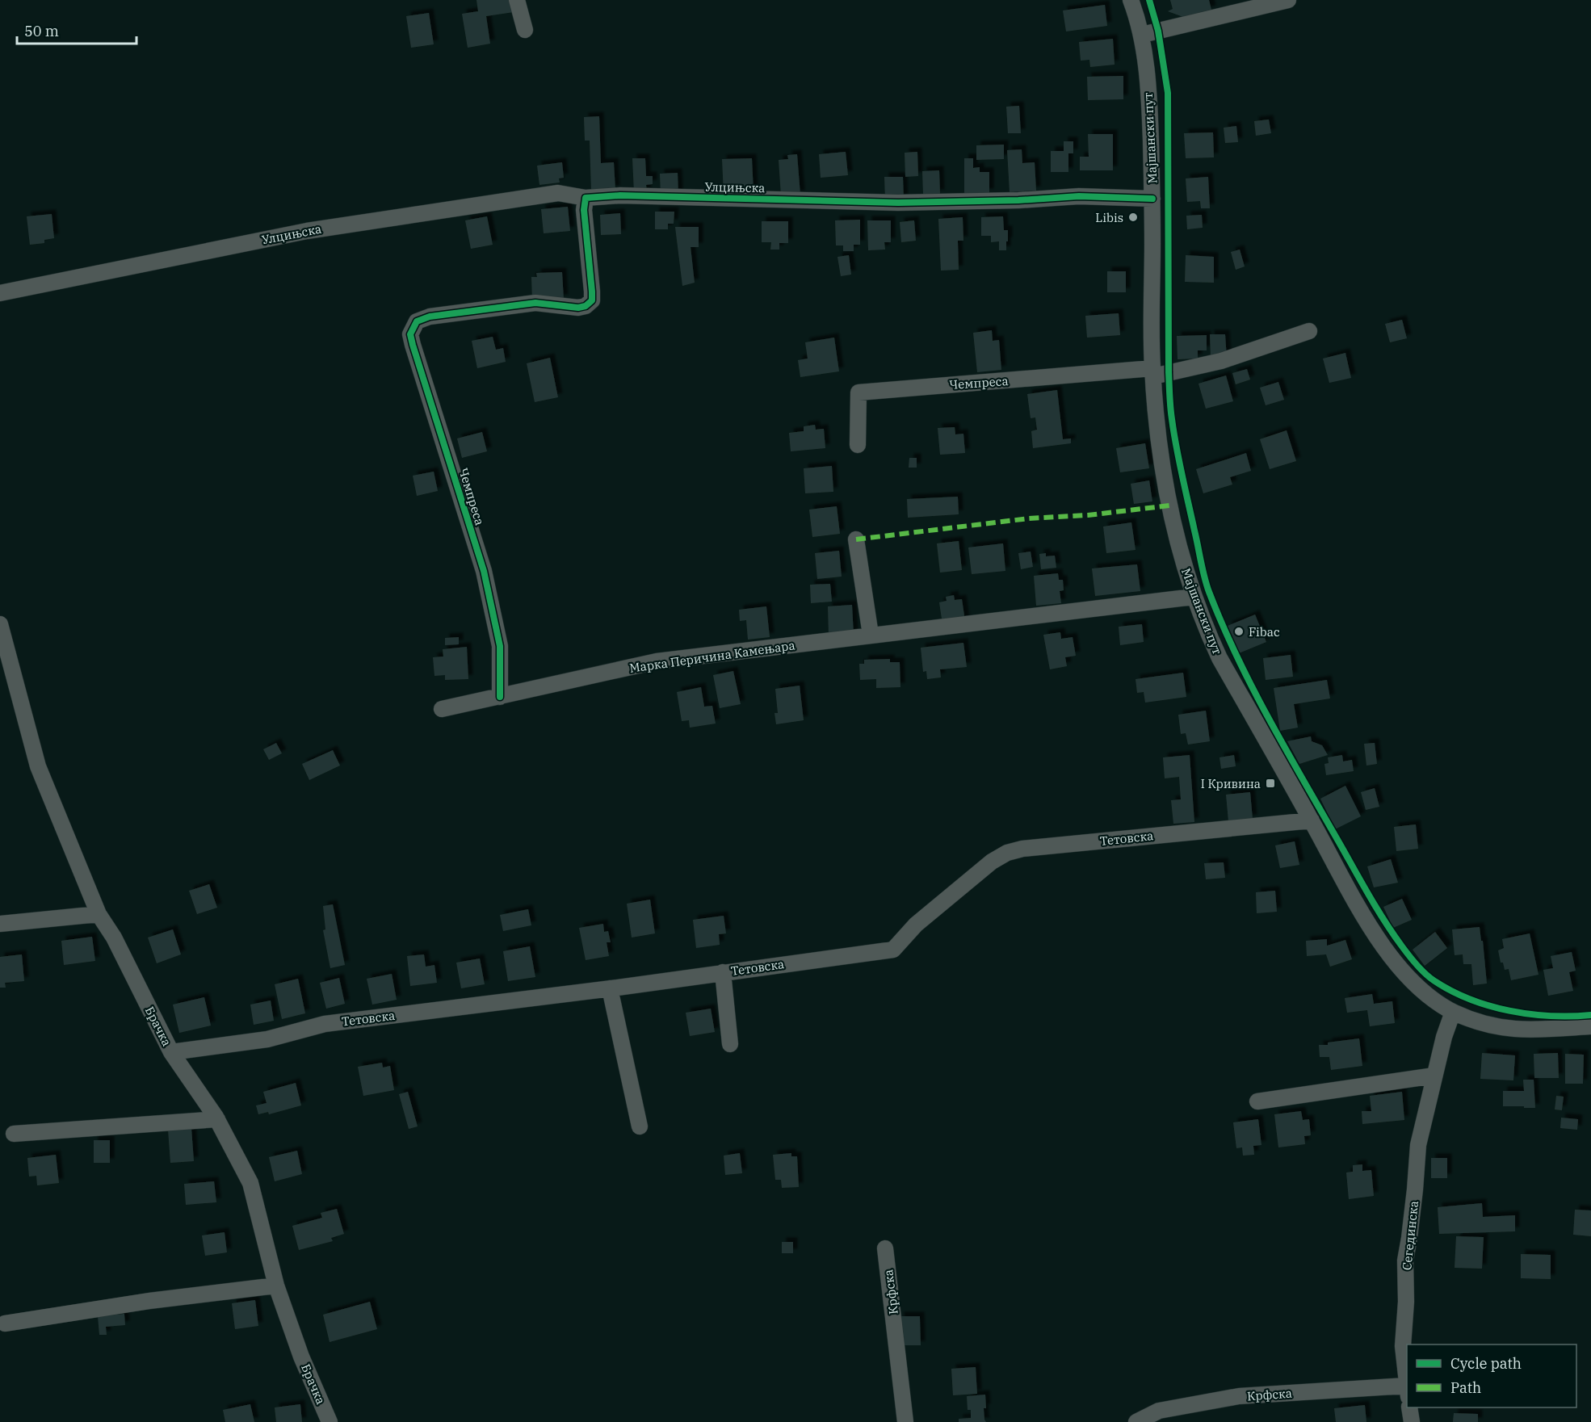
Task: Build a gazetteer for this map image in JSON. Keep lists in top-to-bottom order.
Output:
{
  "streets": {
    "street": [
      "Мајшански пут",
      "Улцињска",
      "Чемпреса",
      "Марка Перичина Камењара",
      "Тетовска",
      "Брачка",
      "Сегединска",
      "Крфска"
    ]
  },
  "crossings": [
    ["Мајшански пут", "Улцињска"],
    ["Мајшански пут", "Чемпреса"],
    ["Мајшански пут", "Марка Перичина Камењара"],
    ["Мајшански пут", "Тетовска"],
    ["Мајшански пут", "Сегединска"],
    ["Улцињска", "Чемпреса"],
    ["Чемпреса", "Марка Перичина Камењара"],
    ["Тетовска", "Брачка"],
    ["Сегединска", "Крфска"]
  ],
  "places": {
    "other": ["Libis", "Fibac"],
    "transit": ["I Кривина"]
  },
  "legend": ["Cycle path", "Path"],
  "scale_bar": "50 m"
}
